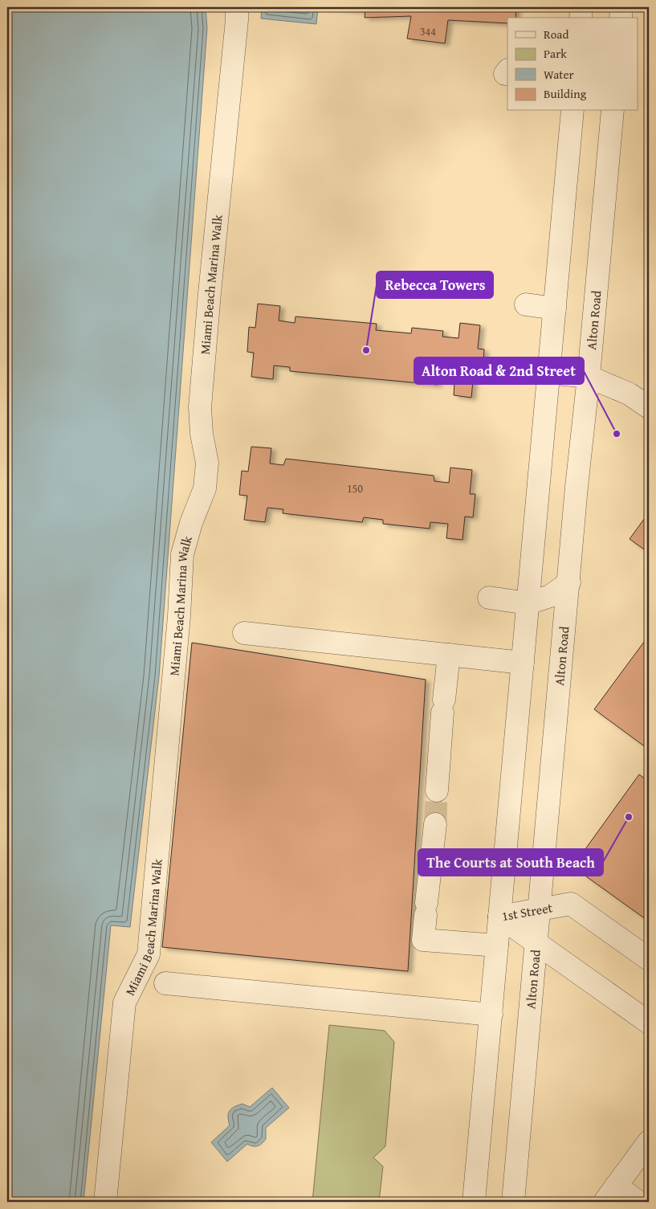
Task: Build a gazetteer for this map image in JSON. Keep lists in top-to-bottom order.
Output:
{
  "streets": {
    "street": ["Miami Beach Marina Walk", "Alton Road", "1st Street"]
  },
  "crossings": [
    ["Alton Road", "1st Street"]
  ],
  "places": ["Rebecca Towers", "Alton Road & 2nd Street", "The Courts at South Beach"],
  "house_numbers": ["344", "150"],
  "legend": [
    "Road",
    "Park",
    "Water",
    "Building"
  ]
}
